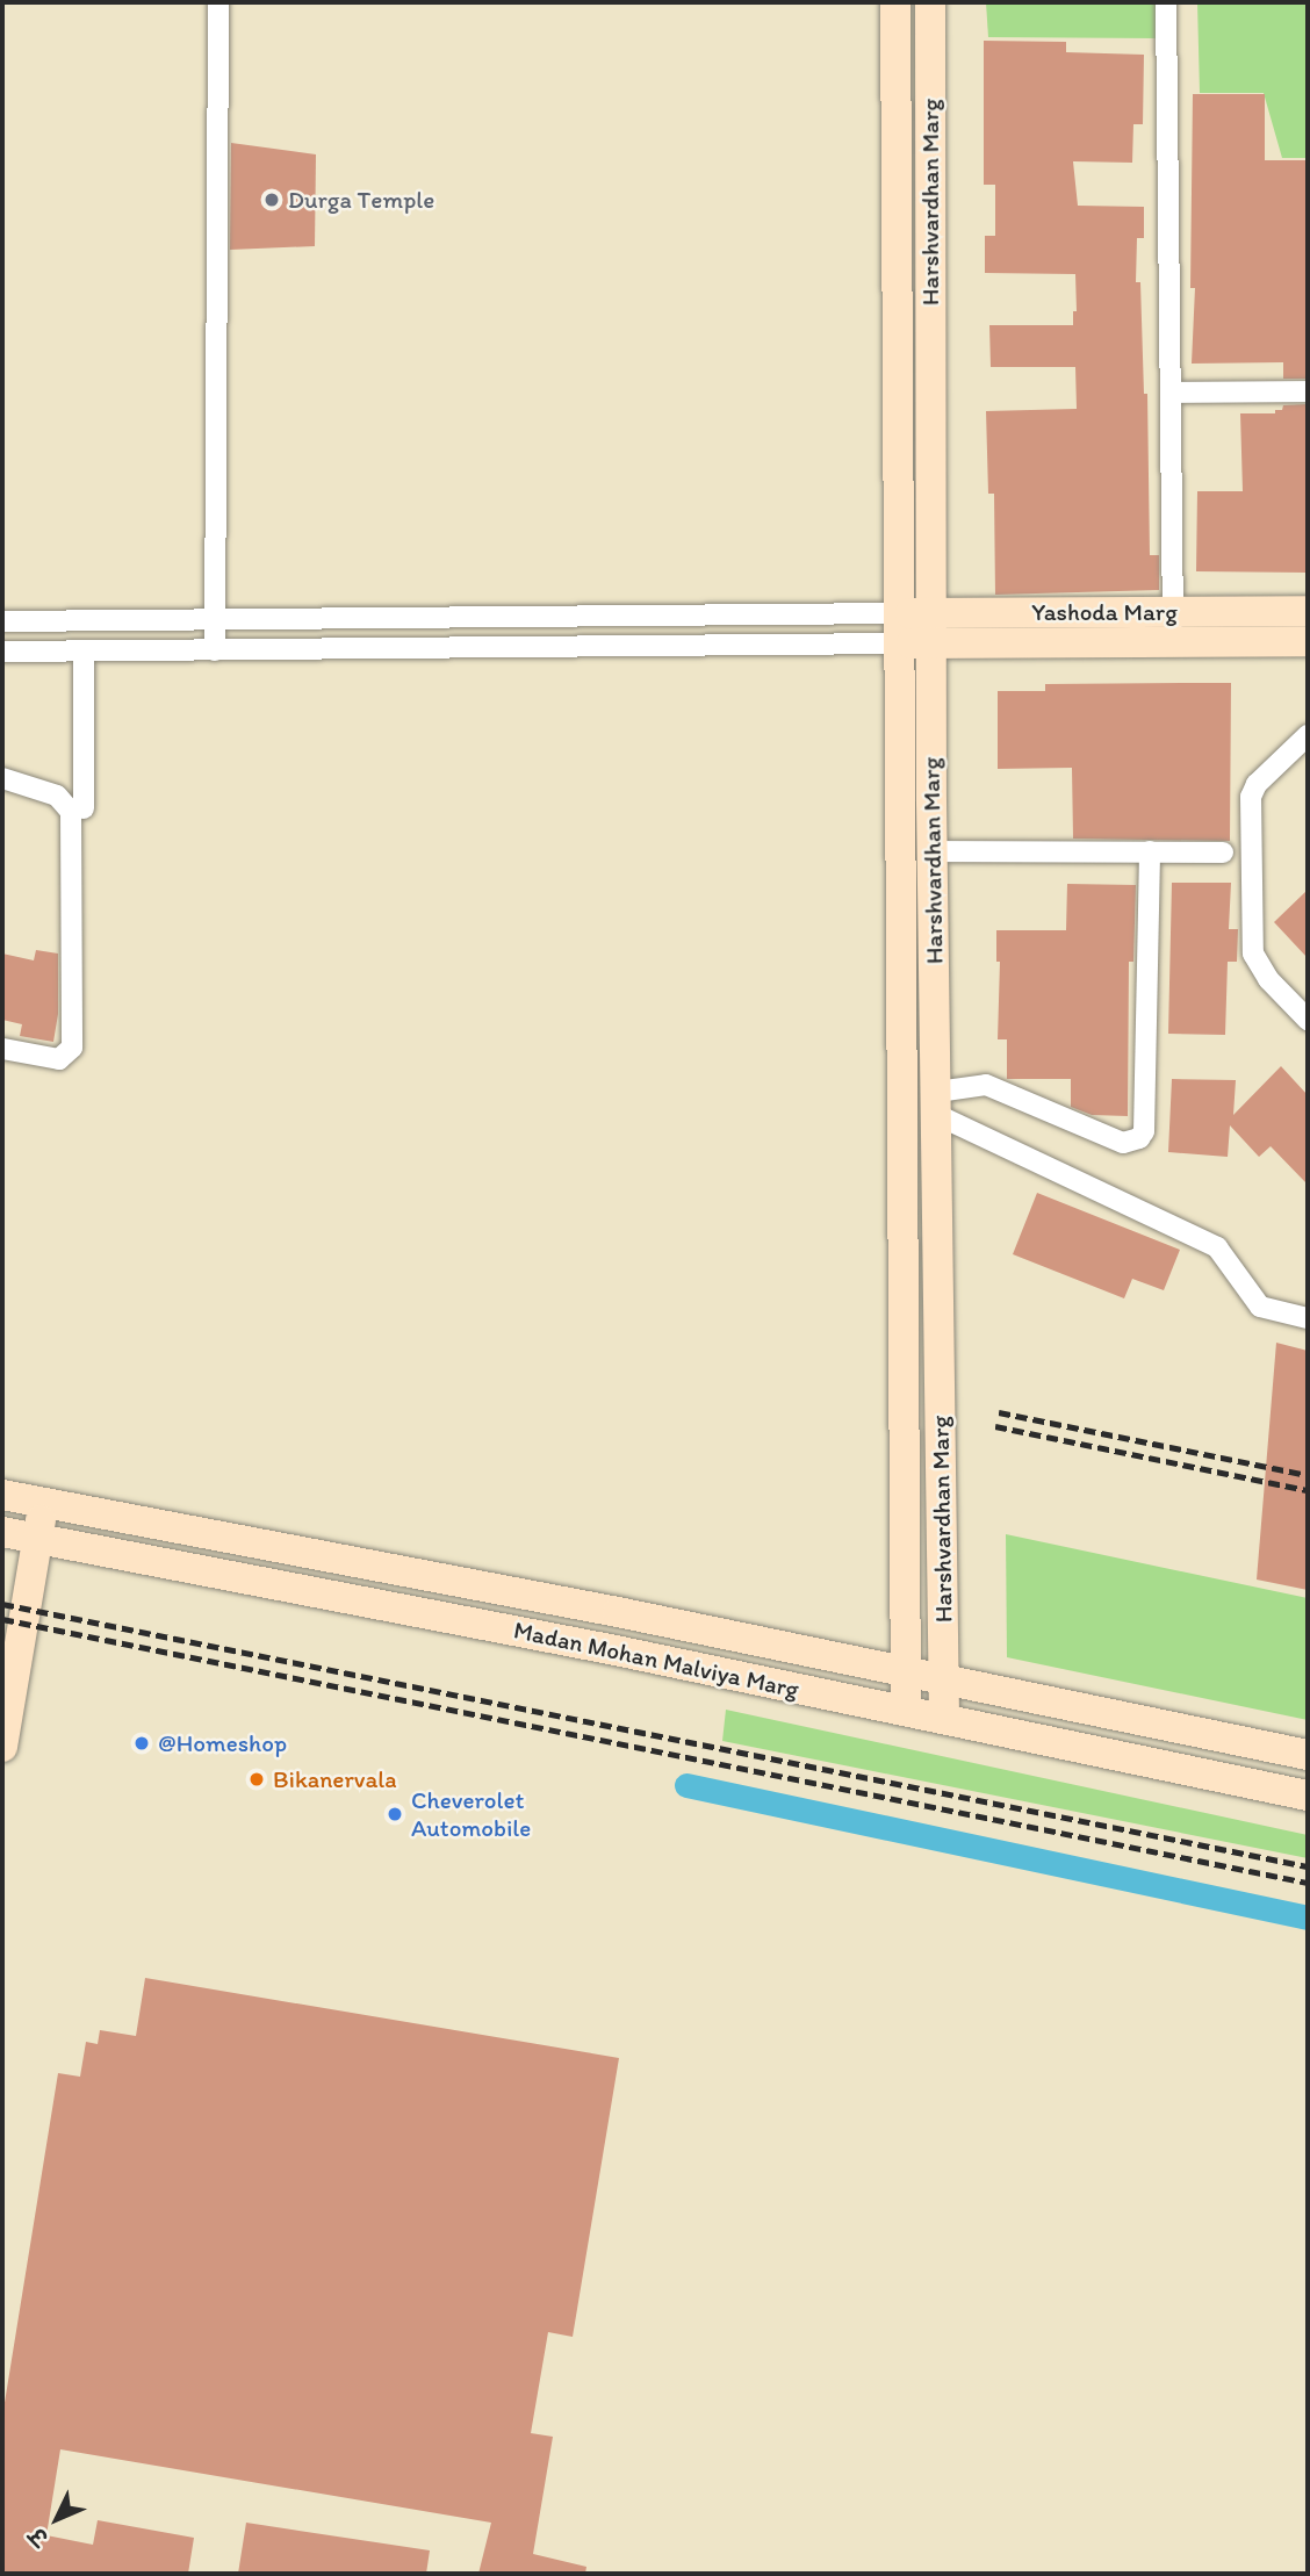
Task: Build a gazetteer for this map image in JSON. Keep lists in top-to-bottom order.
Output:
{
  "streets": {
    "street": ["Harshvardhan Marg", "Yashoda Marg", "Madan Mohan Malviya Marg"]
  },
  "crossings": [
    ["Harshvardhan Marg", "Yashoda Marg"],
    ["Harshvardhan Marg", "Madan Mohan Malviya Marg"]
  ],
  "places": [
    "Durga Temple",
    "@Homeshop",
    "Bikanervala",
    "Cheverolet Automobile"
  ],
  "north": "bottom left"
}
